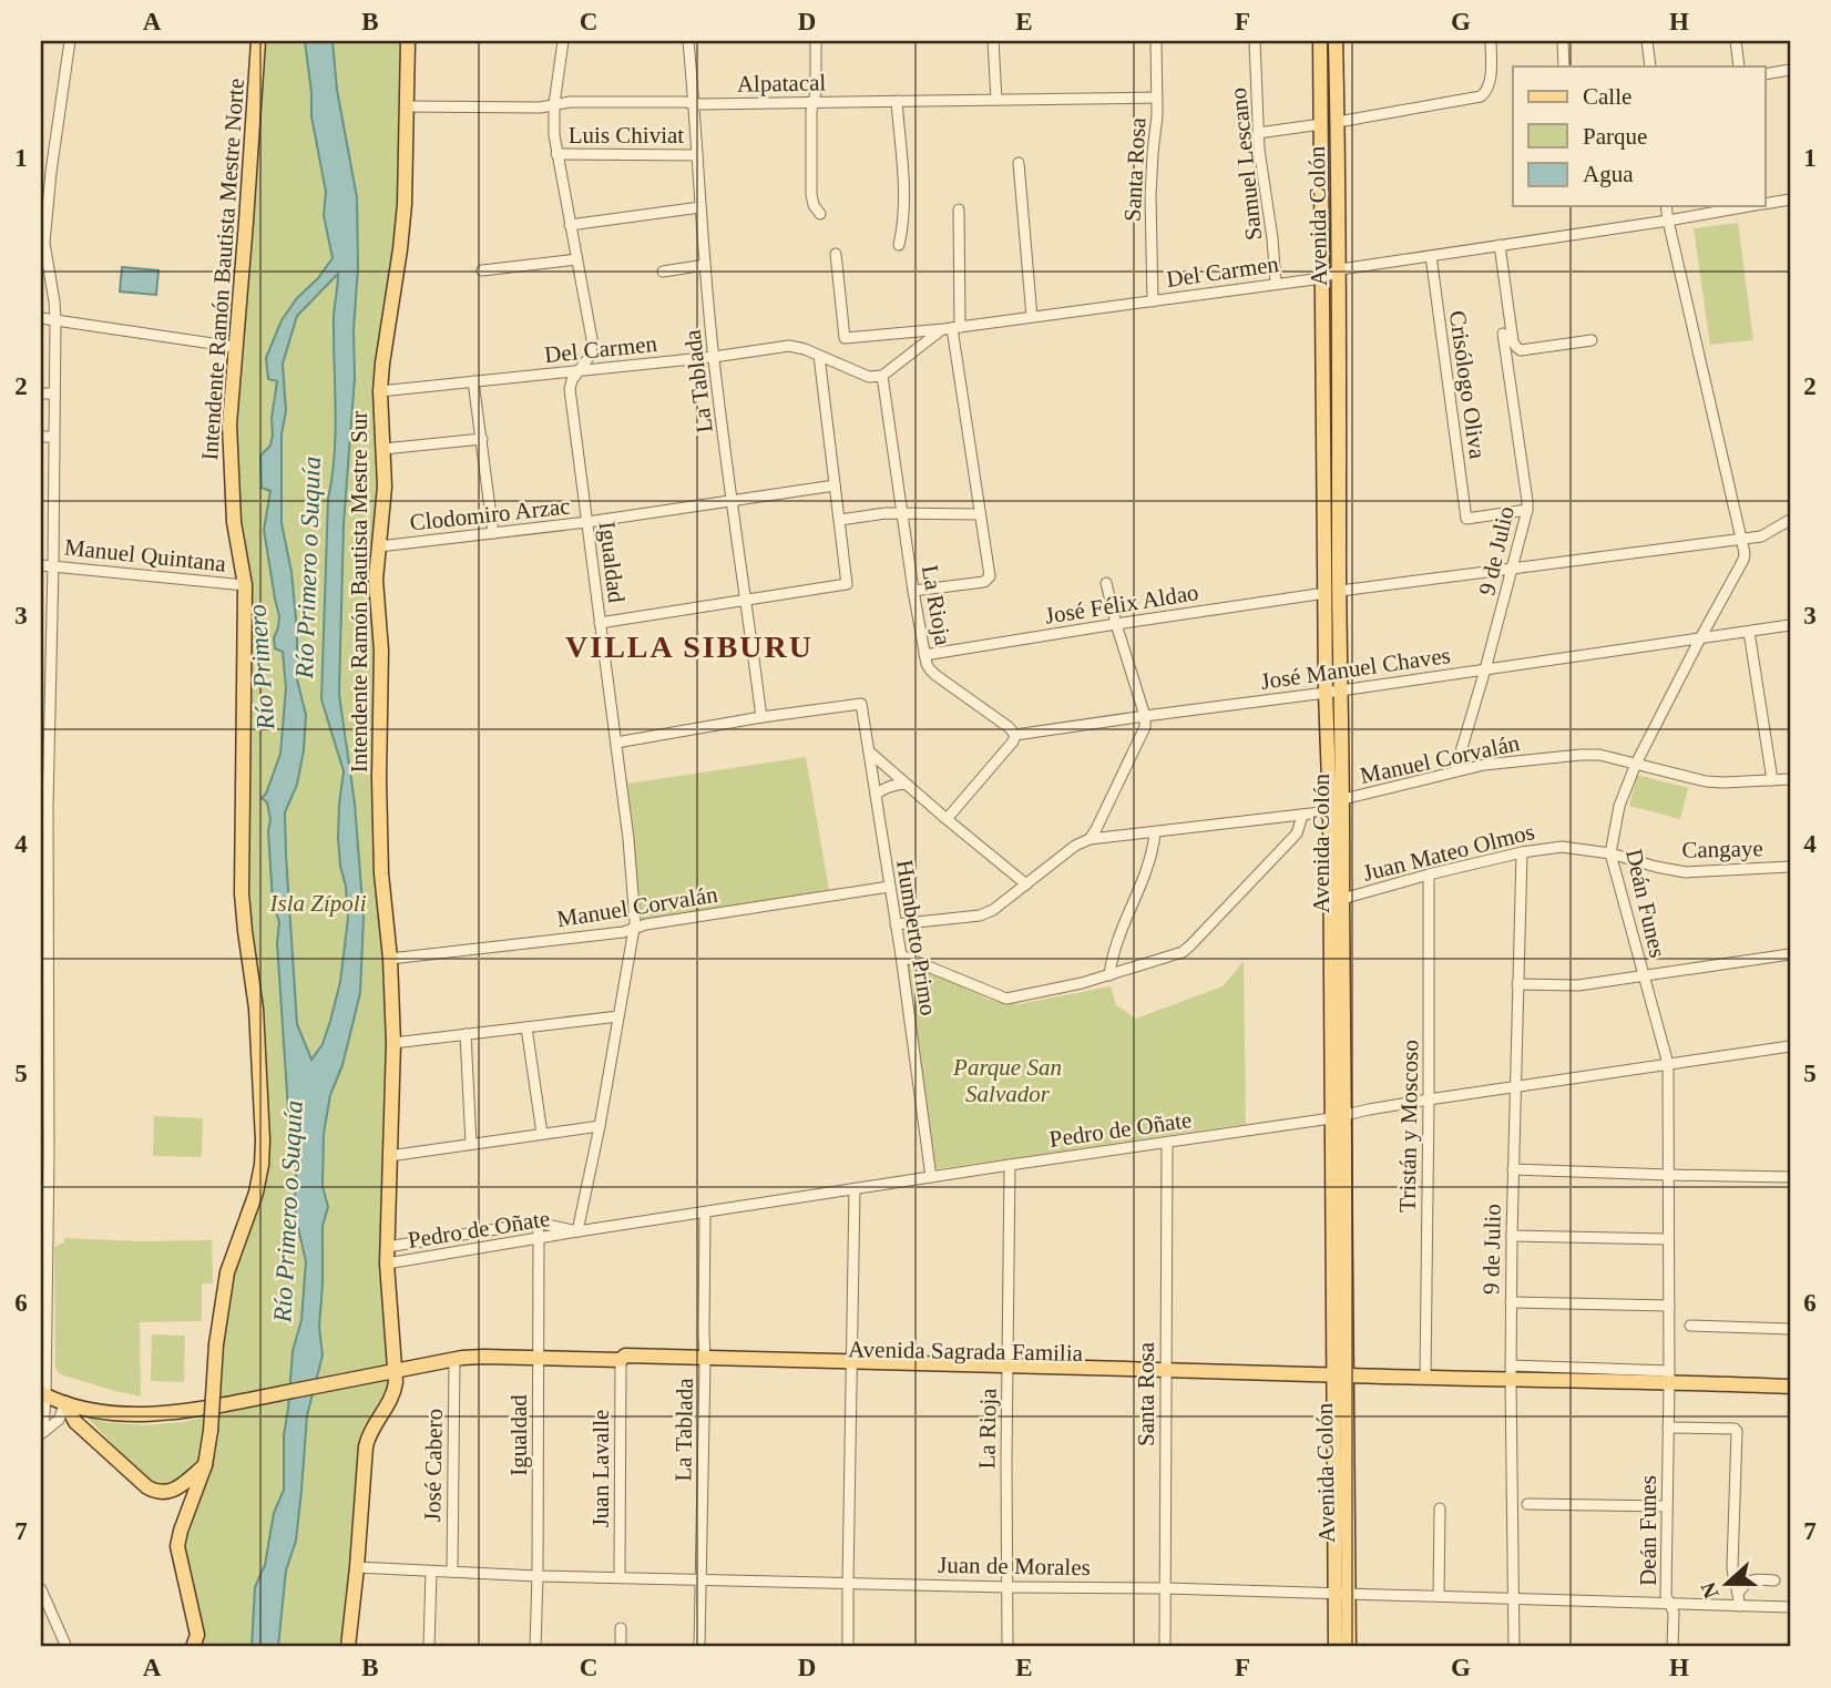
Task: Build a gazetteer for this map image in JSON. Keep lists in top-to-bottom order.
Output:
{
  "streets": {
    "main road": [
      "Avenida Colón",
      "Intendente Ramón Bautista Mestre Norte",
      "Intendente Ramón Bautista Mestre Sur",
      "Avenida Sagrada Familia"
    ],
    "street": [
      "Alpatacal",
      "Luis Chiviat",
      "Samuel Lescano",
      "Santa Rosa",
      "Del Carmen",
      "La Tablada",
      "Crisólogo Oliva",
      "Clodomiro Arzac",
      "9 de Julio",
      "Manuel Quintana",
      "Igualdad",
      "José Félix Aldao",
      "La Rioja",
      "José Manuel Chaves",
      "Manuel Corvalán",
      "Cangaye",
      "Juan Mateo Olmos",
      "Deán Funes",
      "Humberto Primo",
      "Tristán y Moscoso",
      "Pedro de Oñate",
      "José Cabero",
      "Juan Lavalle",
      "Juan de Morales"
    ]
  },
  "crossings": [
    ["Alpatacal", "Santa Rosa"],
    ["Alpatacal", "La Tablada"],
    ["Alpatacal", "Igualdad"],
    ["Alpatacal", "Intendente Ramón Bautista Mestre Sur"],
    ["Luis Chiviat", "La Tablada"],
    ["Luis Chiviat", "Igualdad"],
    ["Samuel Lescano", "Del Carmen"],
    ["Santa Rosa", "Del Carmen"],
    ["Santa Rosa", "Pedro de Oñate"],
    ["Santa Rosa", "Avenida Sagrada Familia"],
    ["Santa Rosa", "Juan de Morales"],
    ["Avenida Colón", "Del Carmen"],
    ["Avenida Colón", "José Félix Aldao"],
    ["Avenida Colón", "José Manuel Chaves"],
    ["Avenida Colón", "Manuel Corvalán"],
    ["Avenida Colón", "Juan Mateo Olmos"],
    ["Avenida Colón", "Pedro de Oñate"],
    ["Avenida Colón", "Avenida Sagrada Familia"],
    ["Avenida Colón", "Juan de Morales"],
    ["Intendente Ramón Bautista Mestre Norte", "Manuel Quintana"],
    ["Del Carmen", "La Tablada"],
    ["Del Carmen", "Igualdad"],
    ["Del Carmen", "Intendente Ramón Bautista Mestre Sur"],
    ["Del Carmen", "La Rioja"],
    ["La Tablada", "Clodomiro Arzac"],
    ["La Tablada", "Humberto Primo"],
    ["La Tablada", "Pedro de Oñate"],
    ["La Tablada", "Avenida Sagrada Familia"],
    ["La Tablada", "Juan de Morales"],
    ["Crisólogo Oliva", "9 de Julio"],
    ["Clodomiro Arzac", "Igualdad"],
    ["Clodomiro Arzac", "Intendente Ramón Bautista Mestre Sur"],
    ["9 de Julio", "José Félix Aldao"],
    ["9 de Julio", "José Manuel Chaves"],
    ["9 de Julio", "Manuel Corvalán"],
    ["9 de Julio", "Juan Mateo Olmos"],
    ["9 de Julio", "Pedro de Oñate"],
    ["9 de Julio", "Avenida Sagrada Familia"],
    ["9 de Julio", "Juan de Morales"],
    ["Igualdad", "Manuel Corvalán"],
    ["Igualdad", "Pedro de Oñate"],
    ["Igualdad", "Avenida Sagrada Familia"],
    ["Igualdad", "Juan de Morales"],
    ["Intendente Ramón Bautista Mestre Sur", "Manuel Corvalán"],
    ["Intendente Ramón Bautista Mestre Sur", "Pedro de Oñate"],
    ["Intendente Ramón Bautista Mestre Sur", "Avenida Sagrada Familia"],
    ["Intendente Ramón Bautista Mestre Sur", "Juan de Morales"],
    ["José Félix Aldao", "La Rioja"],
    ["José Félix Aldao", "Deán Funes"],
    ["La Rioja", "José Manuel Chaves"],
    ["La Rioja", "Pedro de Oñate"],
    ["La Rioja", "Avenida Sagrada Familia"],
    ["La Rioja", "Juan de Morales"],
    ["José Manuel Chaves", "Deán Funes"],
    ["Manuel Corvalán", "Deán Funes"],
    ["Manuel Corvalán", "Humberto Primo"],
    ["Cangaye", "Juan Mateo Olmos"],
    ["Cangaye", "Deán Funes"],
    ["Juan Mateo Olmos", "Deán Funes"],
    ["Juan Mateo Olmos", "Tristán y Moscoso"],
    ["Deán Funes", "Pedro de Oñate"],
    ["Deán Funes", "Avenida Sagrada Familia"],
    ["Deán Funes", "Juan de Morales"],
    ["Humberto Primo", "Pedro de Oñate"],
    ["Tristán y Moscoso", "Pedro de Oñate"],
    ["Tristán y Moscoso", "Avenida Sagrada Familia"],
    ["Avenida Sagrada Familia", "José Cabero"],
    ["Avenida Sagrada Familia", "Juan Lavalle"],
    ["José Cabero", "Juan de Morales"],
    ["Juan Lavalle", "Juan de Morales"]
  ],
  "districts": ["VILLA SIBURU"],
  "water": ["Río Primero o Suquía", "Río Primero"],
  "parks": ["Isla Zípoli", "Parque San Salvador"],
  "legend": ["Calle", "Parque", "Agua"],
  "north": "left",
  "grid": {
    "columns": [
      "A",
      "B",
      "C",
      "D",
      "E",
      "F",
      "G",
      "H"
    ],
    "rows": [
      "1",
      "2",
      "3",
      "4",
      "5",
      "6",
      "7"
    ]
  }
}
